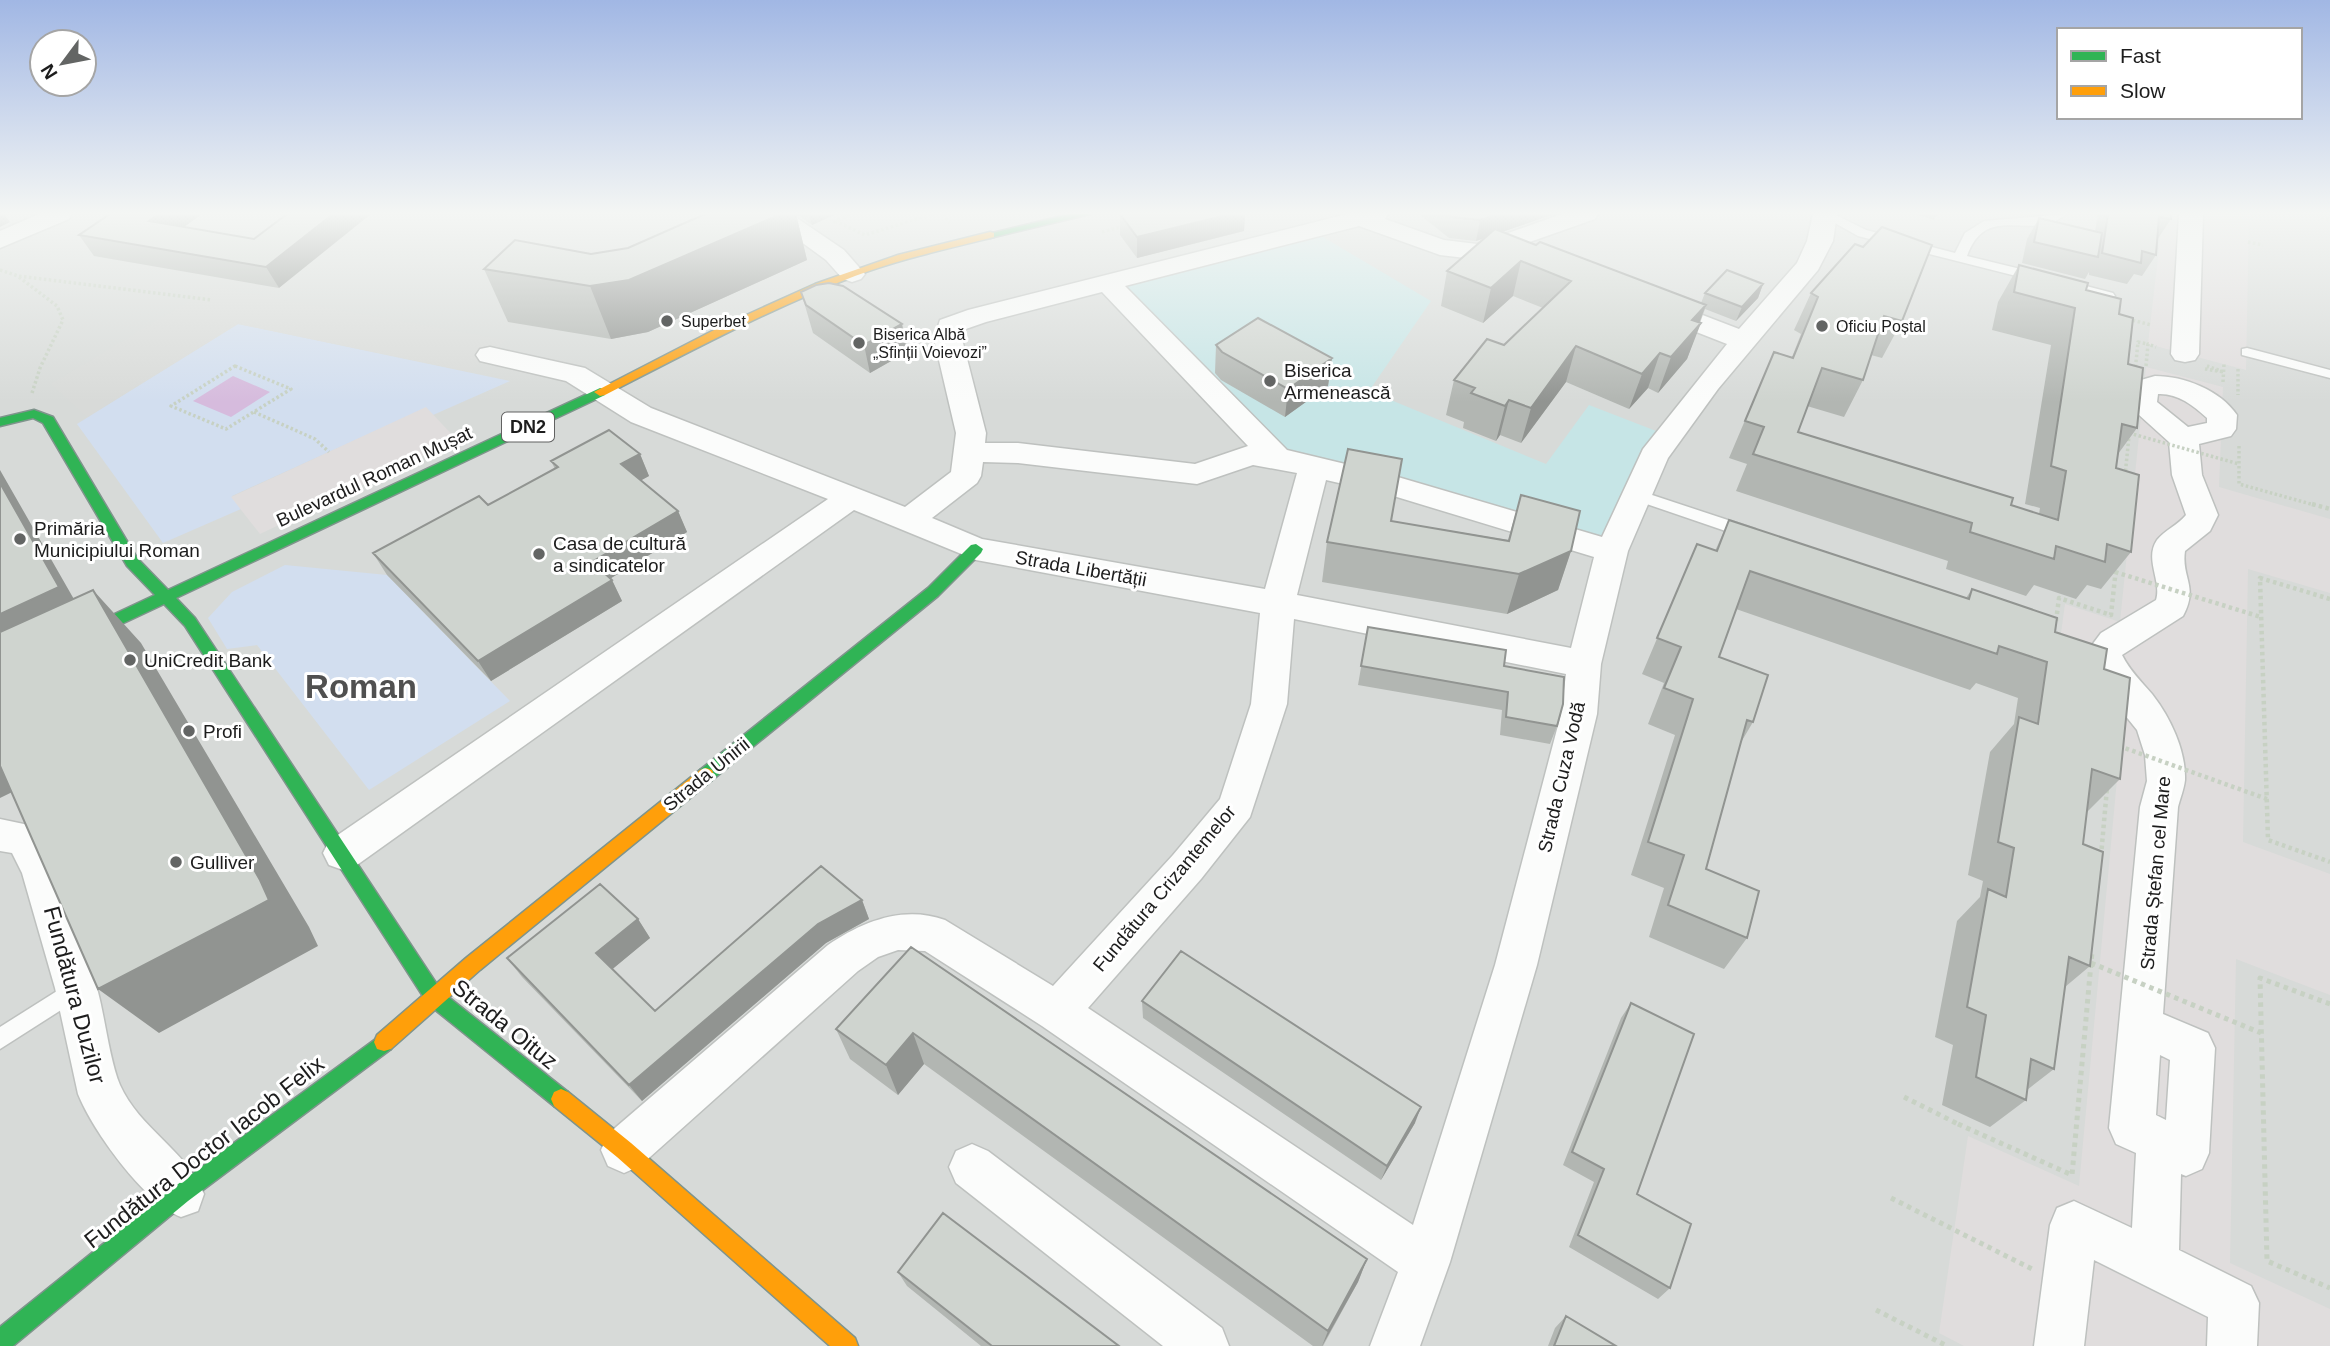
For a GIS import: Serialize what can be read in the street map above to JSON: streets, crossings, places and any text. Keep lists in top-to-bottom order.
{
  "streets": {
    "street": [
      "DN2",
      "Bulevardul Roman Mușat",
      "Strada Libertății",
      "Strada Unirii",
      "Strada Cuza Vodă",
      "Strada Ștefan cel Mare",
      "Fundătura Crizantemelor",
      "Fundătura Duzilor",
      "Strada Oituz",
      "Fundătura Doctor Iacob Felix"
    ]
  },
  "crossings": [
    ["Bulevardul Roman Mușat", "Strada Libertății"],
    ["Bulevardul Roman Mușat", "Strada Oituz"],
    ["Strada Libertății", "Strada Unirii"],
    ["Strada Libertății", "Strada Cuza Vodă"],
    ["Strada Libertății", "Fundătura Crizantemelor"],
    ["Strada Unirii", "Strada Oituz"],
    ["Strada Unirii", "Fundătura Doctor Iacob Felix"],
    ["Fundătura Duzilor", "Fundătura Doctor Iacob Felix"],
    ["Strada Oituz", "Fundătura Doctor Iacob Felix"]
  ],
  "districts": ["Roman"],
  "places": [
    "Superbet",
    "Oficiu Poștal",
    "Biserica Albă „Sfinții Voievozi”",
    "Biserica Armenească",
    "Primăria Municipiului Roman",
    "Casa de cultură a sindicatelor",
    "UniCredit Bank",
    "Profi",
    "Gulliver"
  ],
  "legend": ["Fast", "Slow"],
  "north": "bottom left"
}
